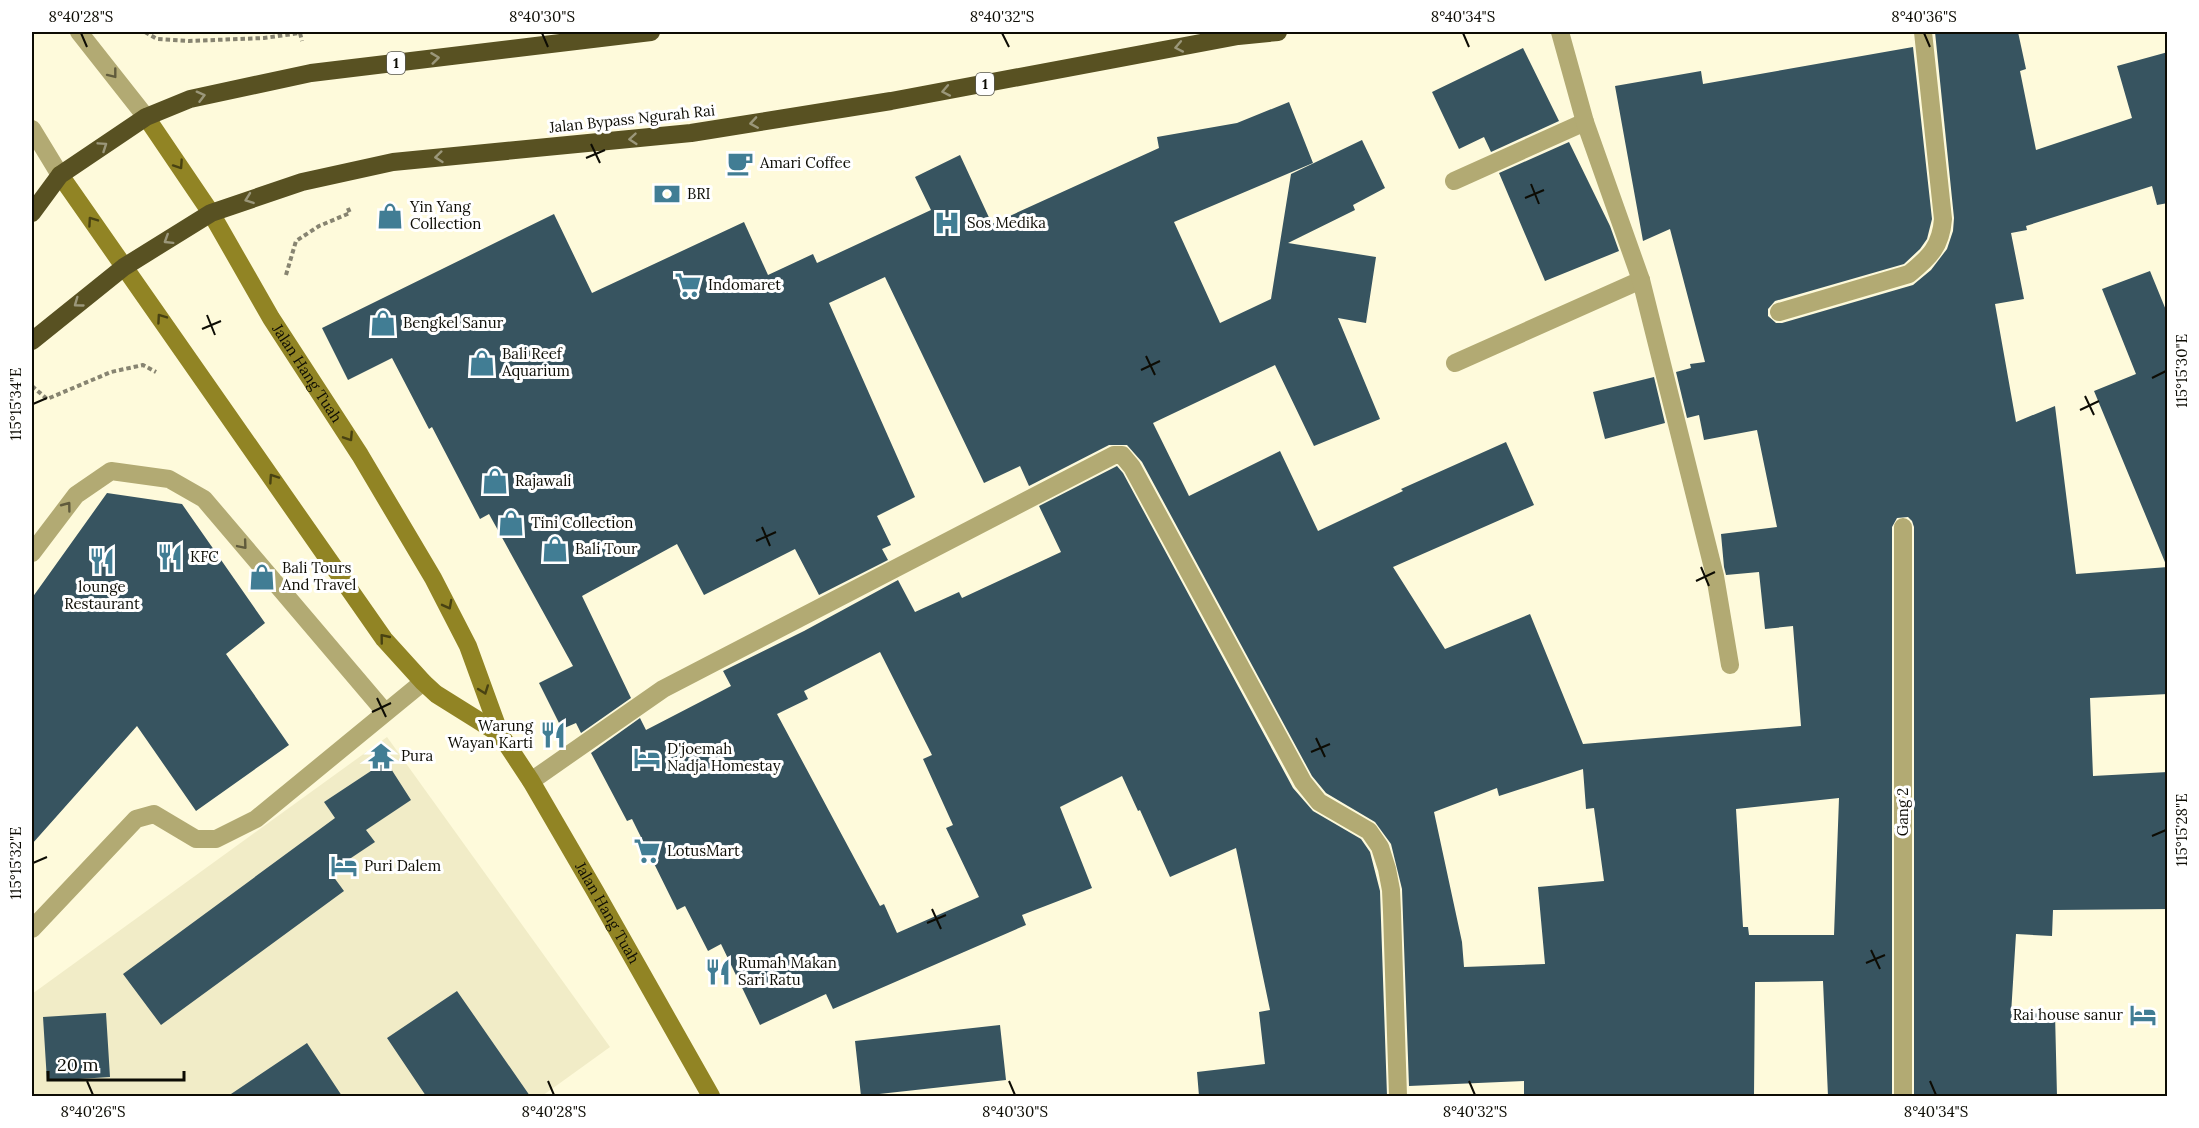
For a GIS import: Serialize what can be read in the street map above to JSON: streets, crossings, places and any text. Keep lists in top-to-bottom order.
{
  "streets": {
    "highway": ["1", "Jalan Bypass Ngurah Rai"],
    "main road": ["Jalan Hang Tuah"],
    "street": ["Gang 2"]
  },
  "crossings": [
    ["1", "Jalan Hang Tuah"],
    ["Jalan Bypass Ngurah Rai", "Jalan Hang Tuah"]
  ],
  "places": {
    "cafe": ["Amari Coffee"],
    "bank": ["BRI"],
    "shop": [
      "Yin Yang Collection",
      "Bengkel Sanur",
      "Bali Reef Aquarium",
      "Rajawali",
      "Tini Collection",
      "Bali Tour",
      "Bali Tours And Travel"
    ],
    "hospital": ["Sos Medika"],
    "supermarket": ["Indomaret", "LotusMart"],
    "restaurant": [
      "KFC",
      "lounge Restaurant",
      "Warung Wayan Karti",
      "Rumah Makan Sari Ratu"
    ],
    "temple": ["Pura"],
    "hotel": ["D'joemah Nadja Homestay", "Puri Dalem", "Rai house sanur"]
  },
  "scale_bar": "20 m",
  "coordinates": [
    "8°40'28\"S",
    "8°40'30\"S",
    "8°40'32\"S",
    "8°40'34\"S",
    "8°40'36\"S",
    "115°15'30\"E",
    "115°15'34\"E",
    "115°15'28\"E",
    "115°15'32\"E",
    "8°40'26\"S"
  ]
}
